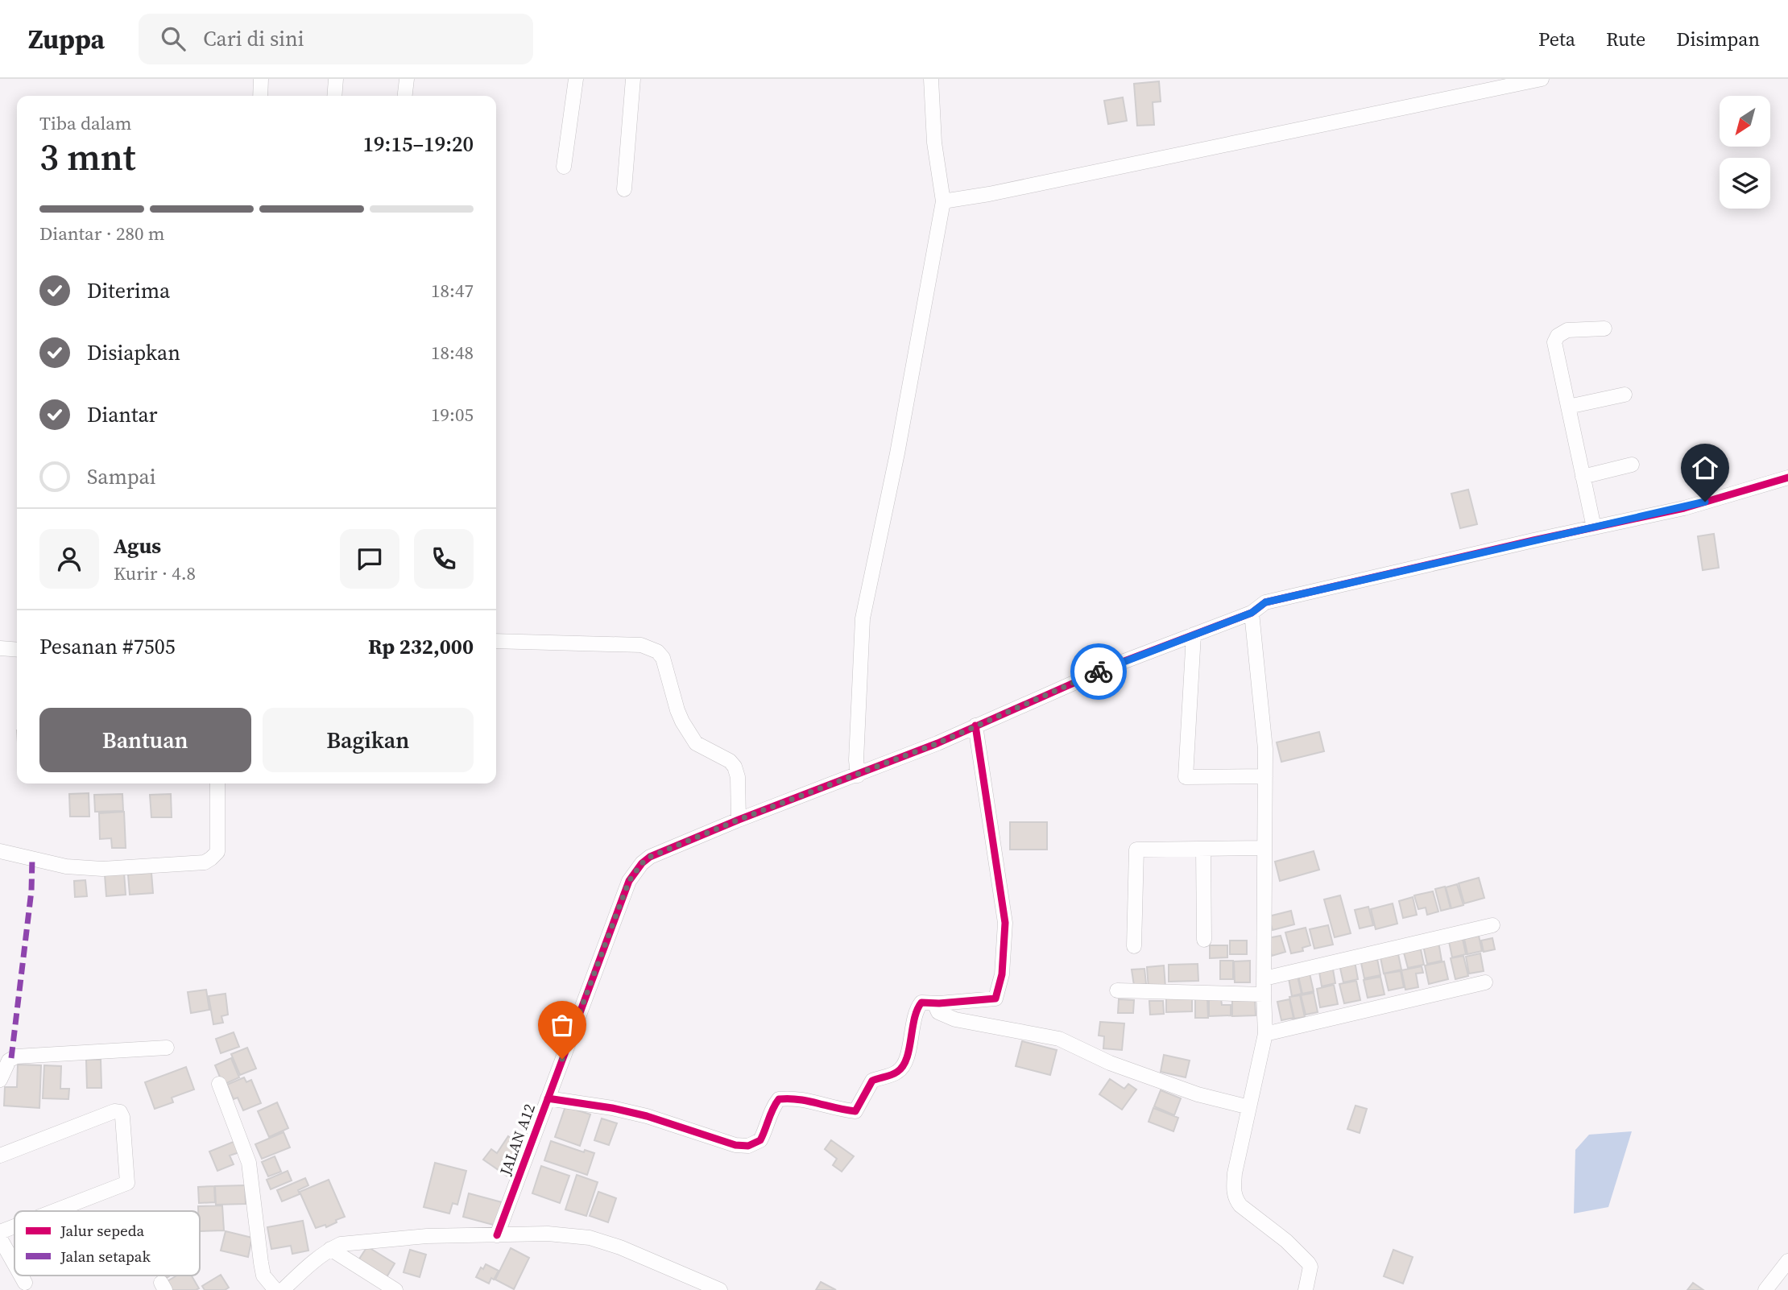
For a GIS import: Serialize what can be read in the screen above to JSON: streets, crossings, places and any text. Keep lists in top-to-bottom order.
{
  "streets": {
    "street": ["JALAN A12"]
  },
  "legend": ["Jalur sepeda", "Jalan setapak"],
  "north": "bottom left",
  "page": {
    "header": "Zuppa",
    "search": "Cari di sini",
    "nav": ["Peta", "Rute", "Disimpan"],
    "heading": ["3 mnt", "Tiba dalam", "19:15–19:20"],
    "panel": [
      "Agus",
      "Kurir · 4.8",
      "Pesanan #7505",
      "Rp 232,000"
    ],
    "bar": "Diantar · 280 m",
    "list": [
      ["Diterima", "18:47"],
      ["Disiapkan", "18:48"],
      ["Diantar", "19:05"],
      "Sampai"
    ],
    "buttons": ["Bantuan", "Bagikan"]
  }
}
